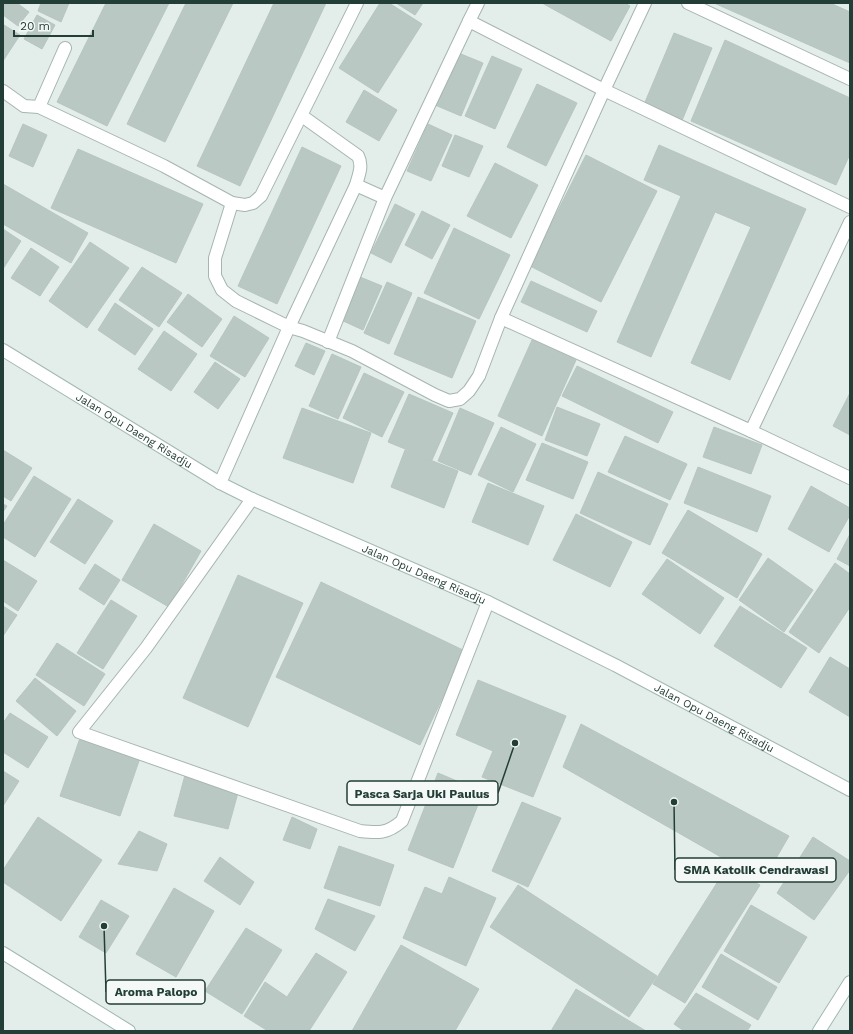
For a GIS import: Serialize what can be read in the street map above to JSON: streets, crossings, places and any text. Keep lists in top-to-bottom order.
{
  "streets": {
    "street": ["Jalan Opu Daeng Risadju"]
  },
  "places": ["Pasca Sarja Uki Paulus", "SMA Katolik Cendrawasi", "Aroma Palopo"],
  "scale_bar": "20 m"
}
